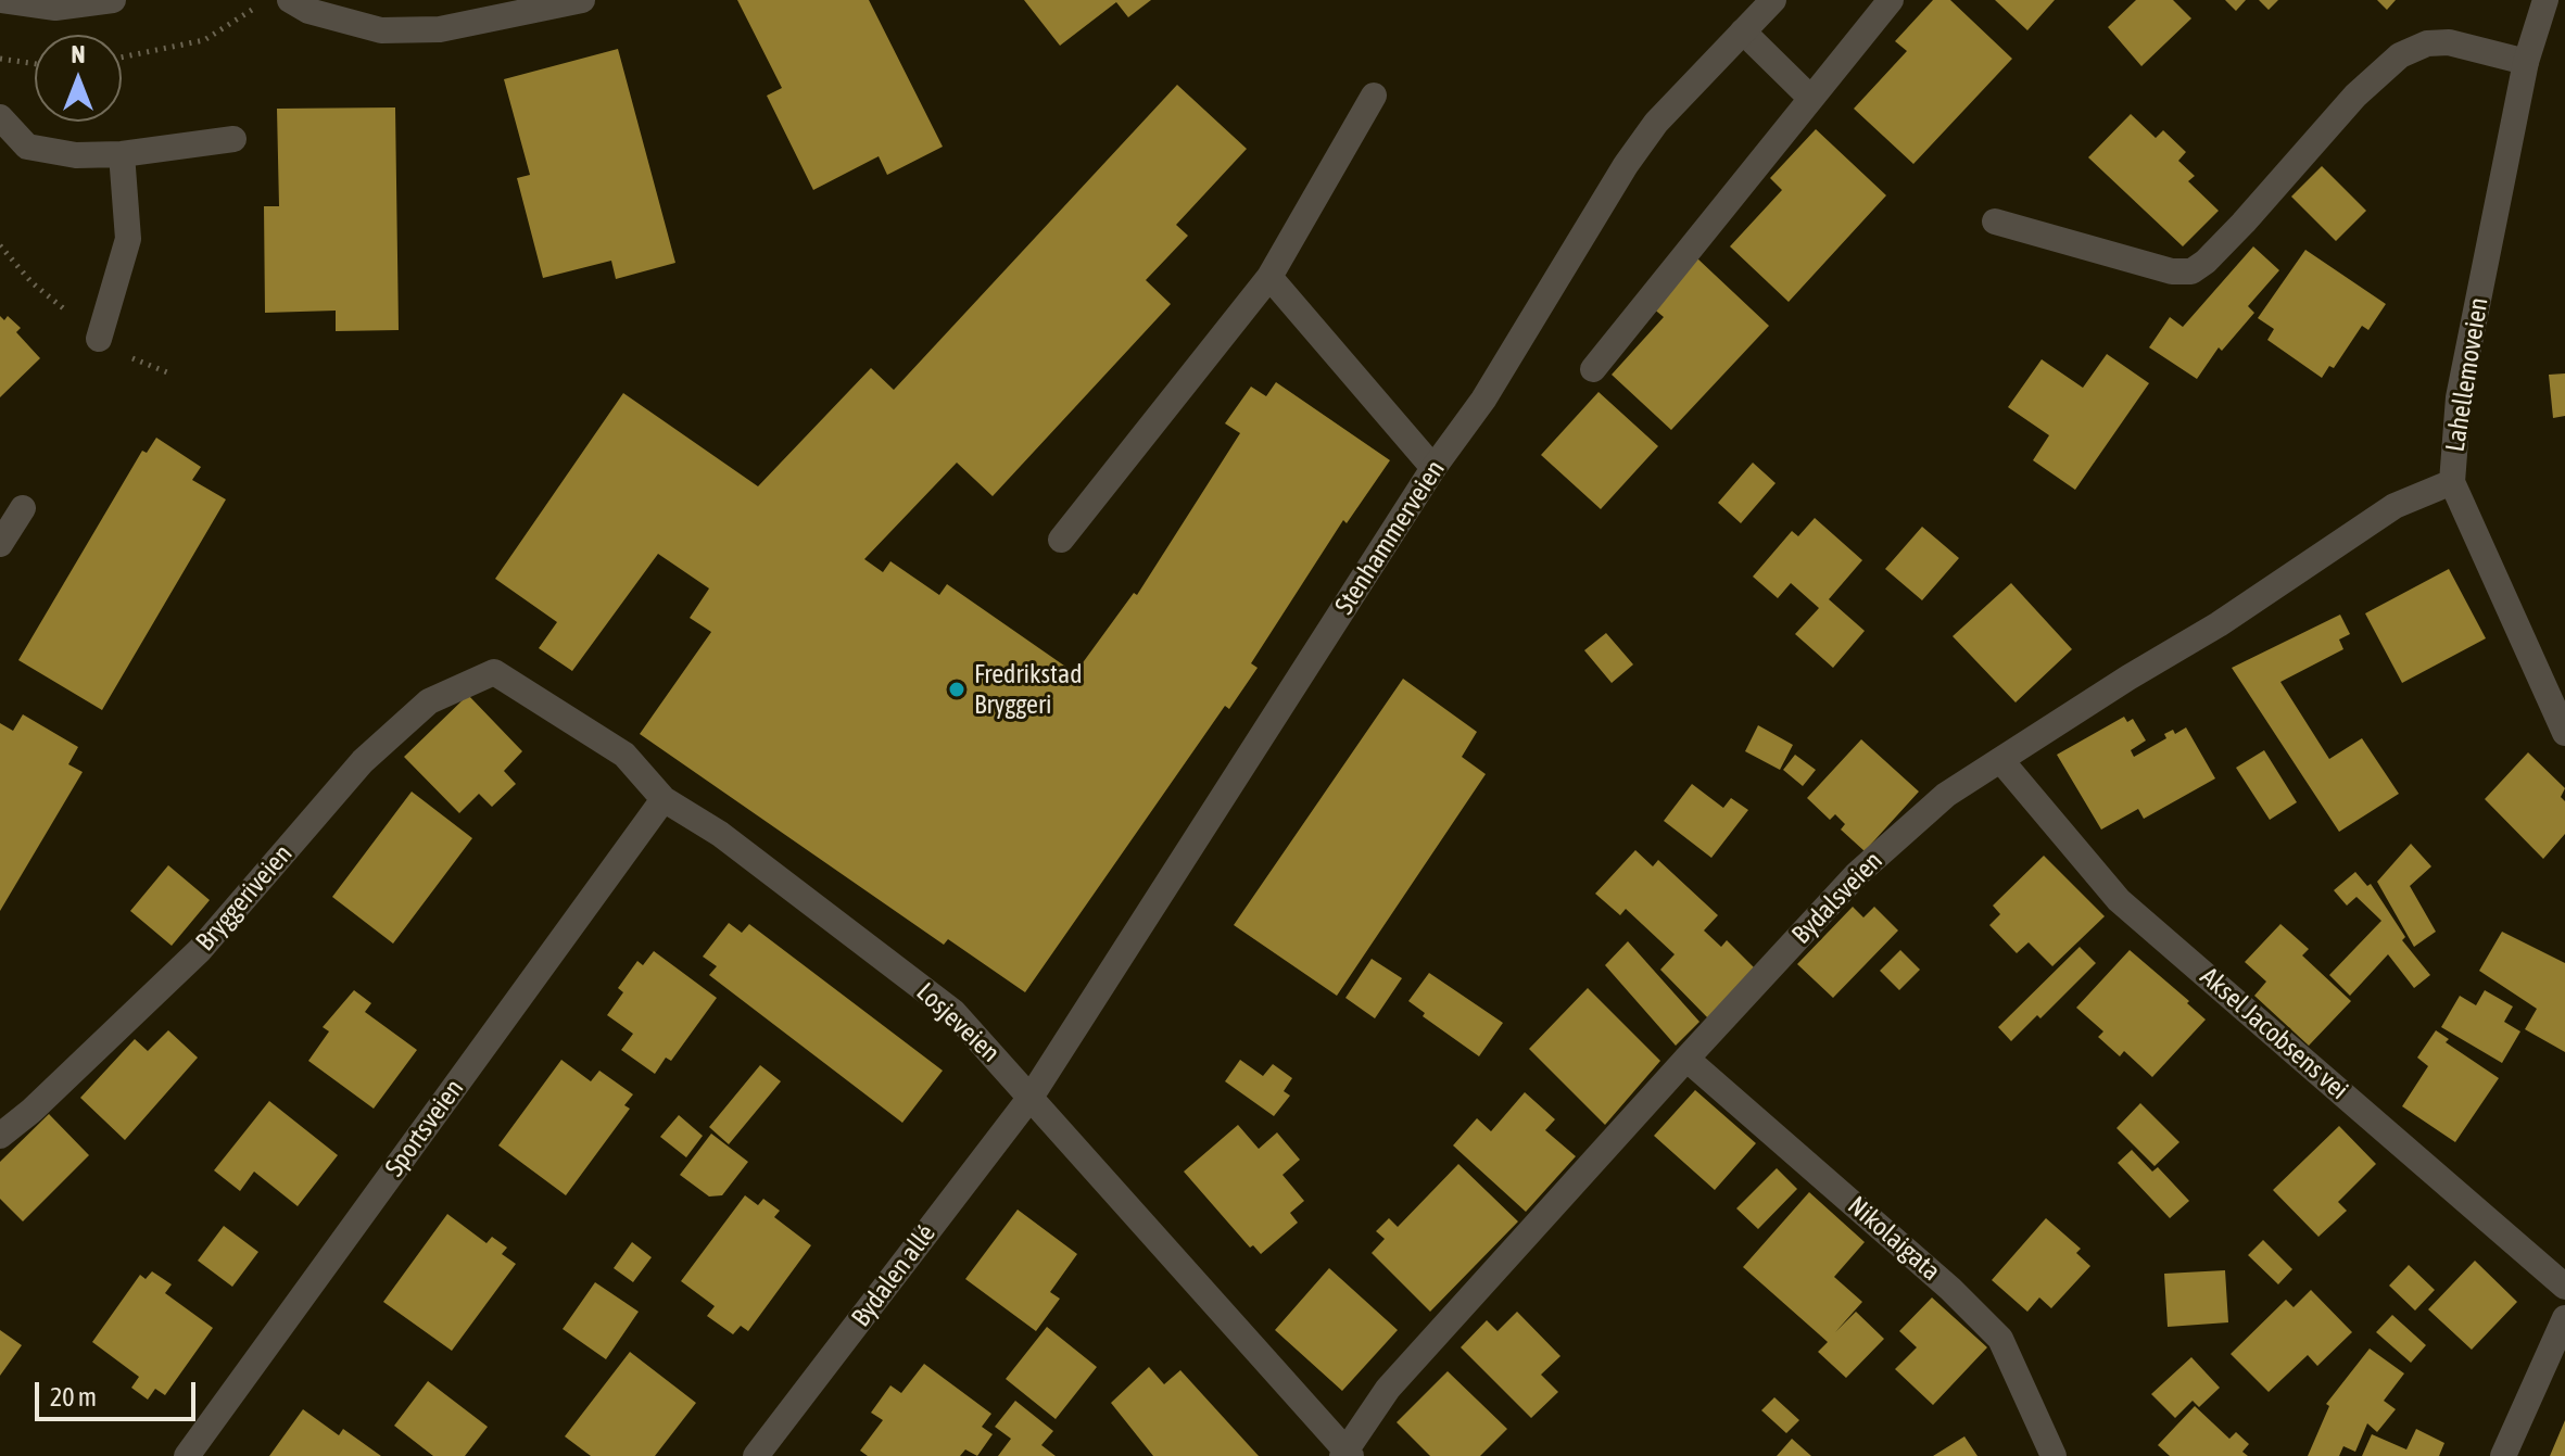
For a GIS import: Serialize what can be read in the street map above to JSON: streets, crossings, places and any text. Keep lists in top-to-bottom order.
{
  "streets": {
    "street": [
      "Lahellemoveien",
      "Stenhammerveien",
      "Bryggeriveien",
      "Bydalsveien",
      "Losjeveien",
      "Aksel Jacobsens vei",
      "Sportsveien",
      "Nikolaigata",
      "Bydalen allé"
    ]
  },
  "crossings": [
    ["Lahellemoveien", "Bydalsveien"],
    ["Stenhammerveien", "Losjeveien"],
    ["Stenhammerveien", "Bydalen allé"],
    ["Bryggeriveien", "Losjeveien"],
    ["Bydalsveien", "Losjeveien"],
    ["Bydalsveien", "Aksel Jacobsens vei"],
    ["Bydalsveien", "Nikolaigata"],
    ["Losjeveien", "Sportsveien"],
    ["Losjeveien", "Bydalen allé"]
  ],
  "places": ["Fredrikstad Bryggeri"],
  "scale_bar": "20 m",
  "north": "top"
}
